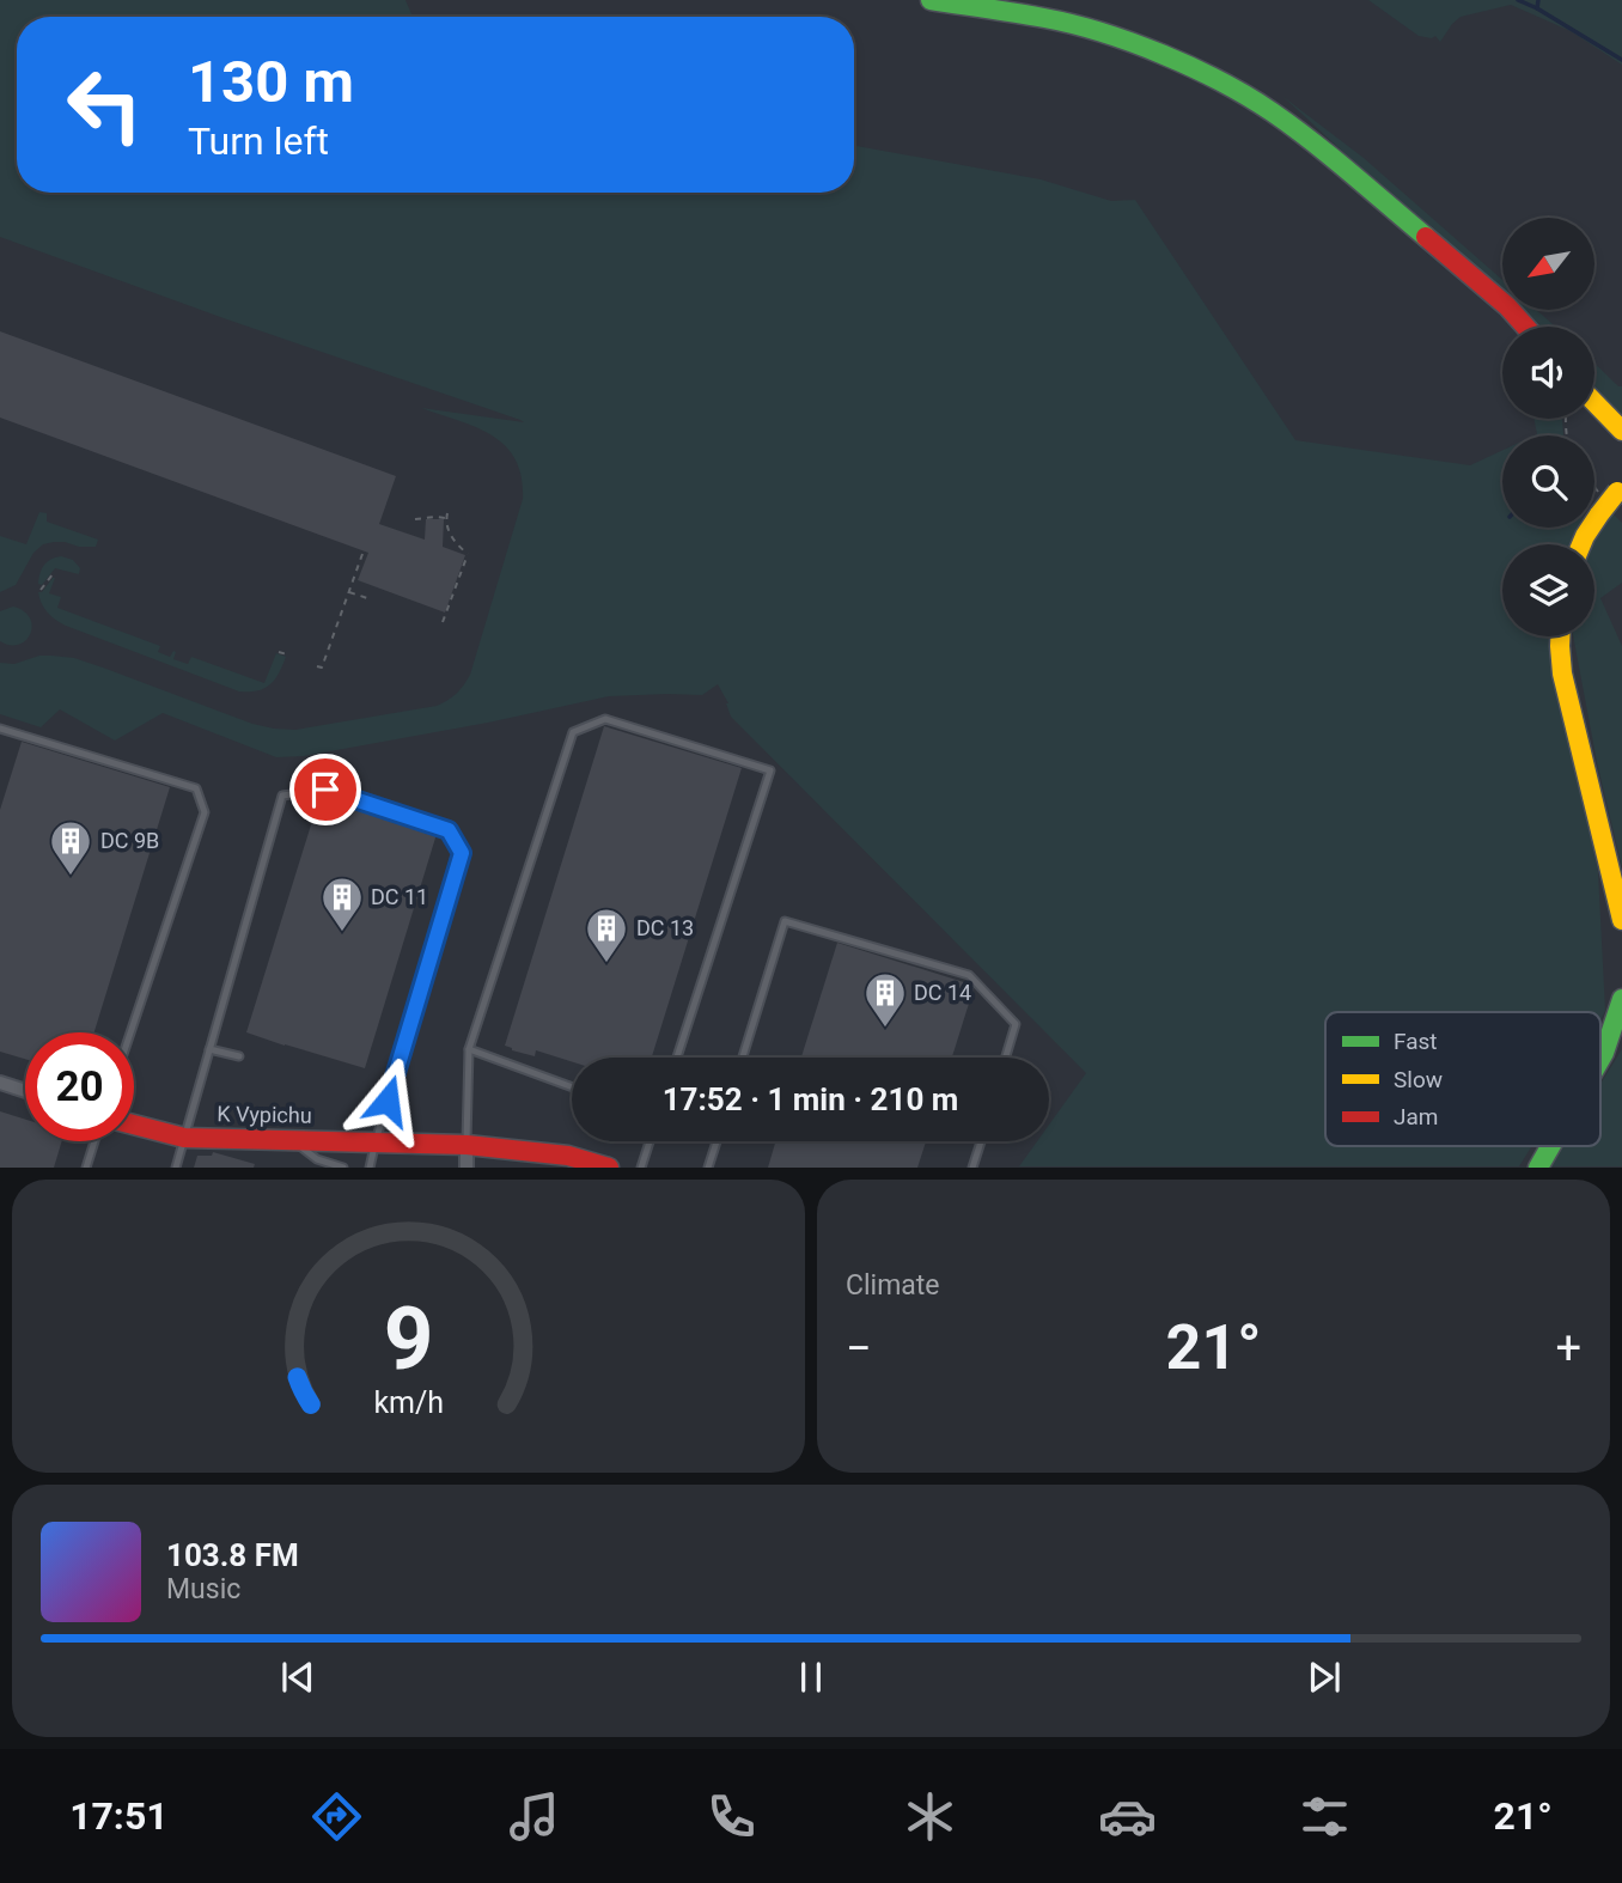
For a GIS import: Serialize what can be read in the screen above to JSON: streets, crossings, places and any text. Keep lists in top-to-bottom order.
{
  "streets": {
    "street": ["K Vypichu"]
  },
  "places": {
    "building": [
      "DC 9B",
      "DC 11",
      "DC 13",
      "DC 14"
    ]
  },
  "legend": ["Fast", "Slow", "Jam"],
  "north": "bottom left",
  "page": {
    "turn": ["130 m", "Turn left"],
    "limit": "20",
    "trip": "17:52 · 1 min · 210 m",
    "tile": "Climate",
    "heat": ["−", "21°", "+"],
    "song": ["103.8 FM", "Music"],
    "tabs": ["17:51", "21°"],
    "gauge": ["9", "km/h"]
  }
}
